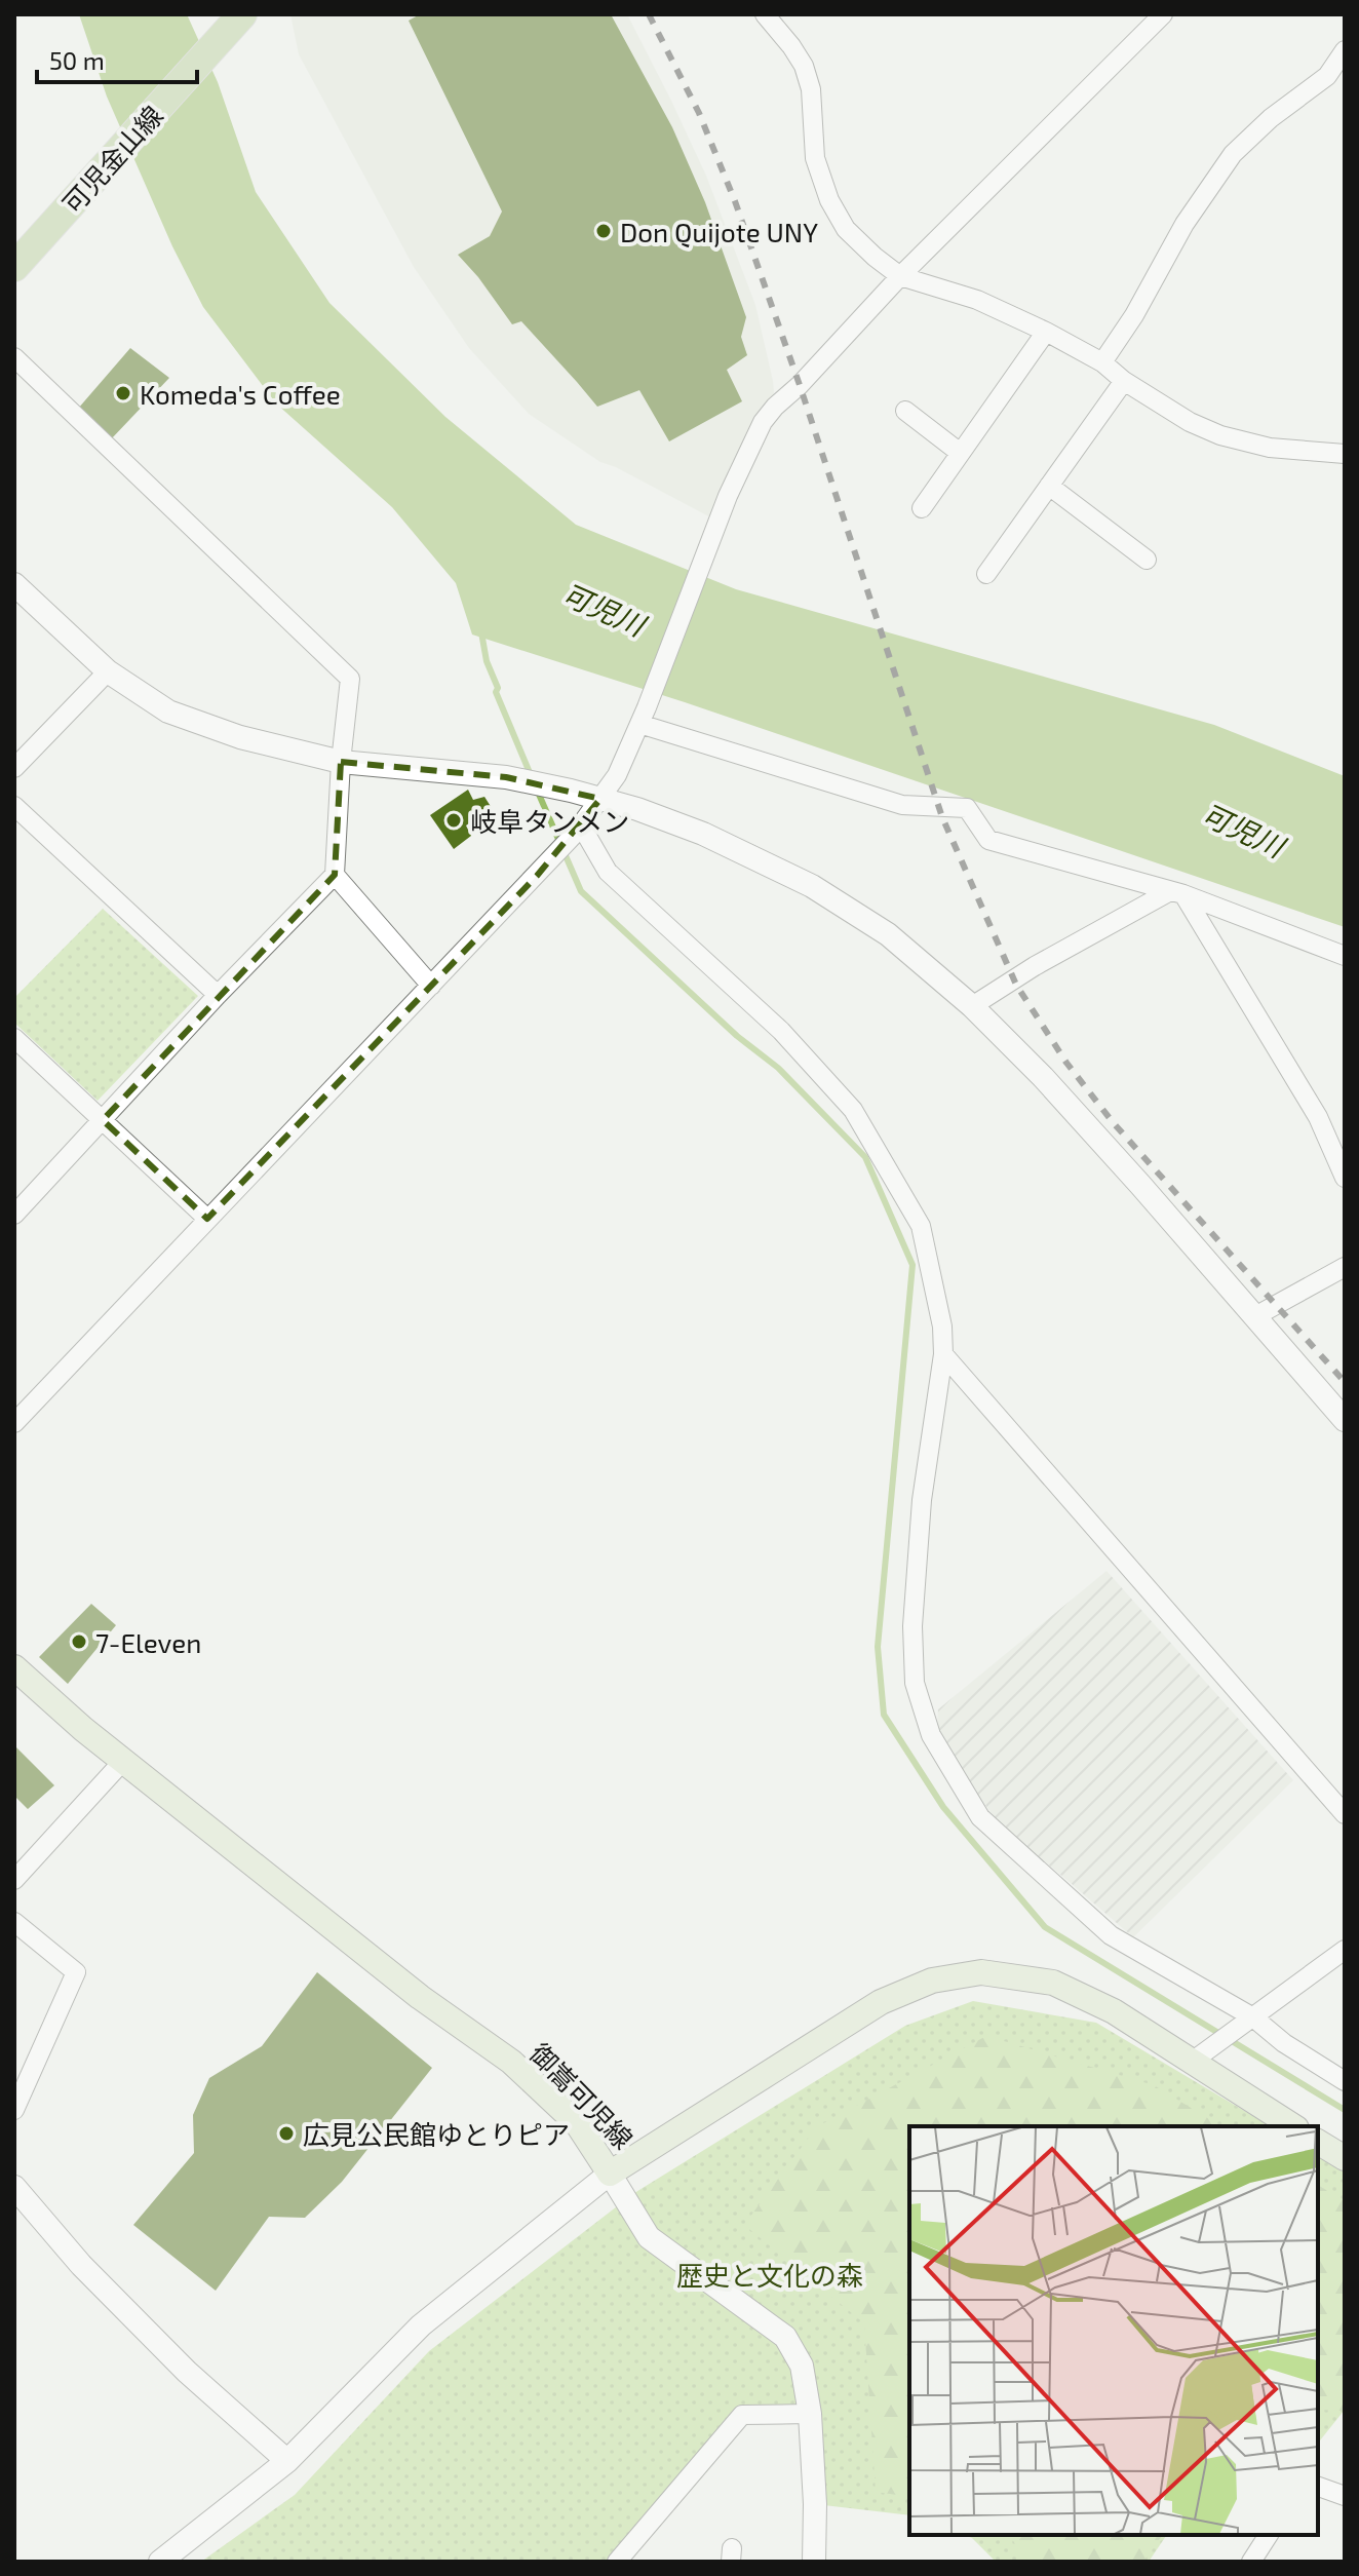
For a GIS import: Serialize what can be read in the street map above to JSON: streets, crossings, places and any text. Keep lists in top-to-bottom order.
{
  "streets": {
    "main road": ["可児金山線", "御嵩可児線"]
  },
  "water": ["可児川"],
  "parks": ["歴史と文化の森"],
  "places": [
    "Don Quijote UNY",
    "Komeda's Coffee",
    "岐阜タンメン",
    "7-Eleven",
    "広見公民館ゆとりピア"
  ],
  "scale_bar": "50 m"
}
